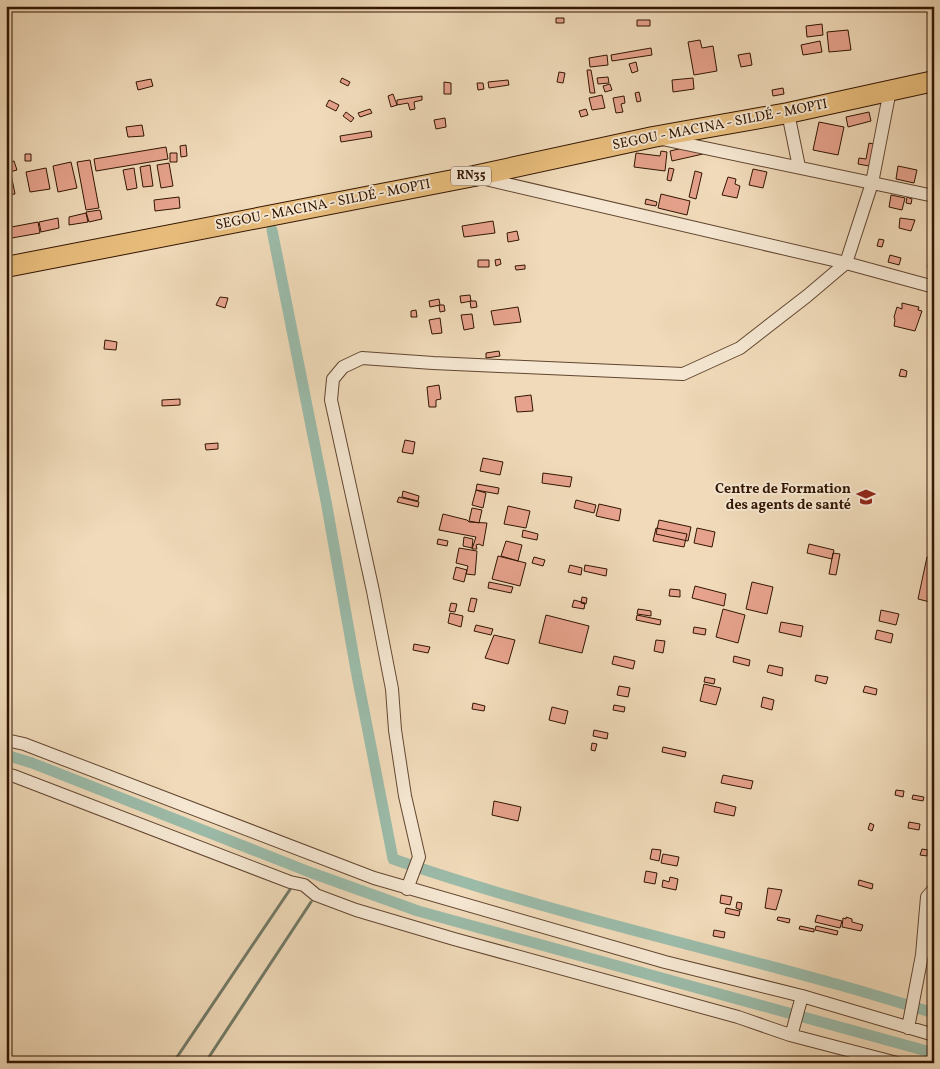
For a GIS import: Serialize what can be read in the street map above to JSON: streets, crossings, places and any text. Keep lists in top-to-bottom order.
{
  "streets": {
    "main road": ["SEGOU - MACINA - SILDÉ - MOPTI", "RN35"]
  },
  "places": {
    "school or university": ["Centre de Formation des agents de santé"]
  }
}
